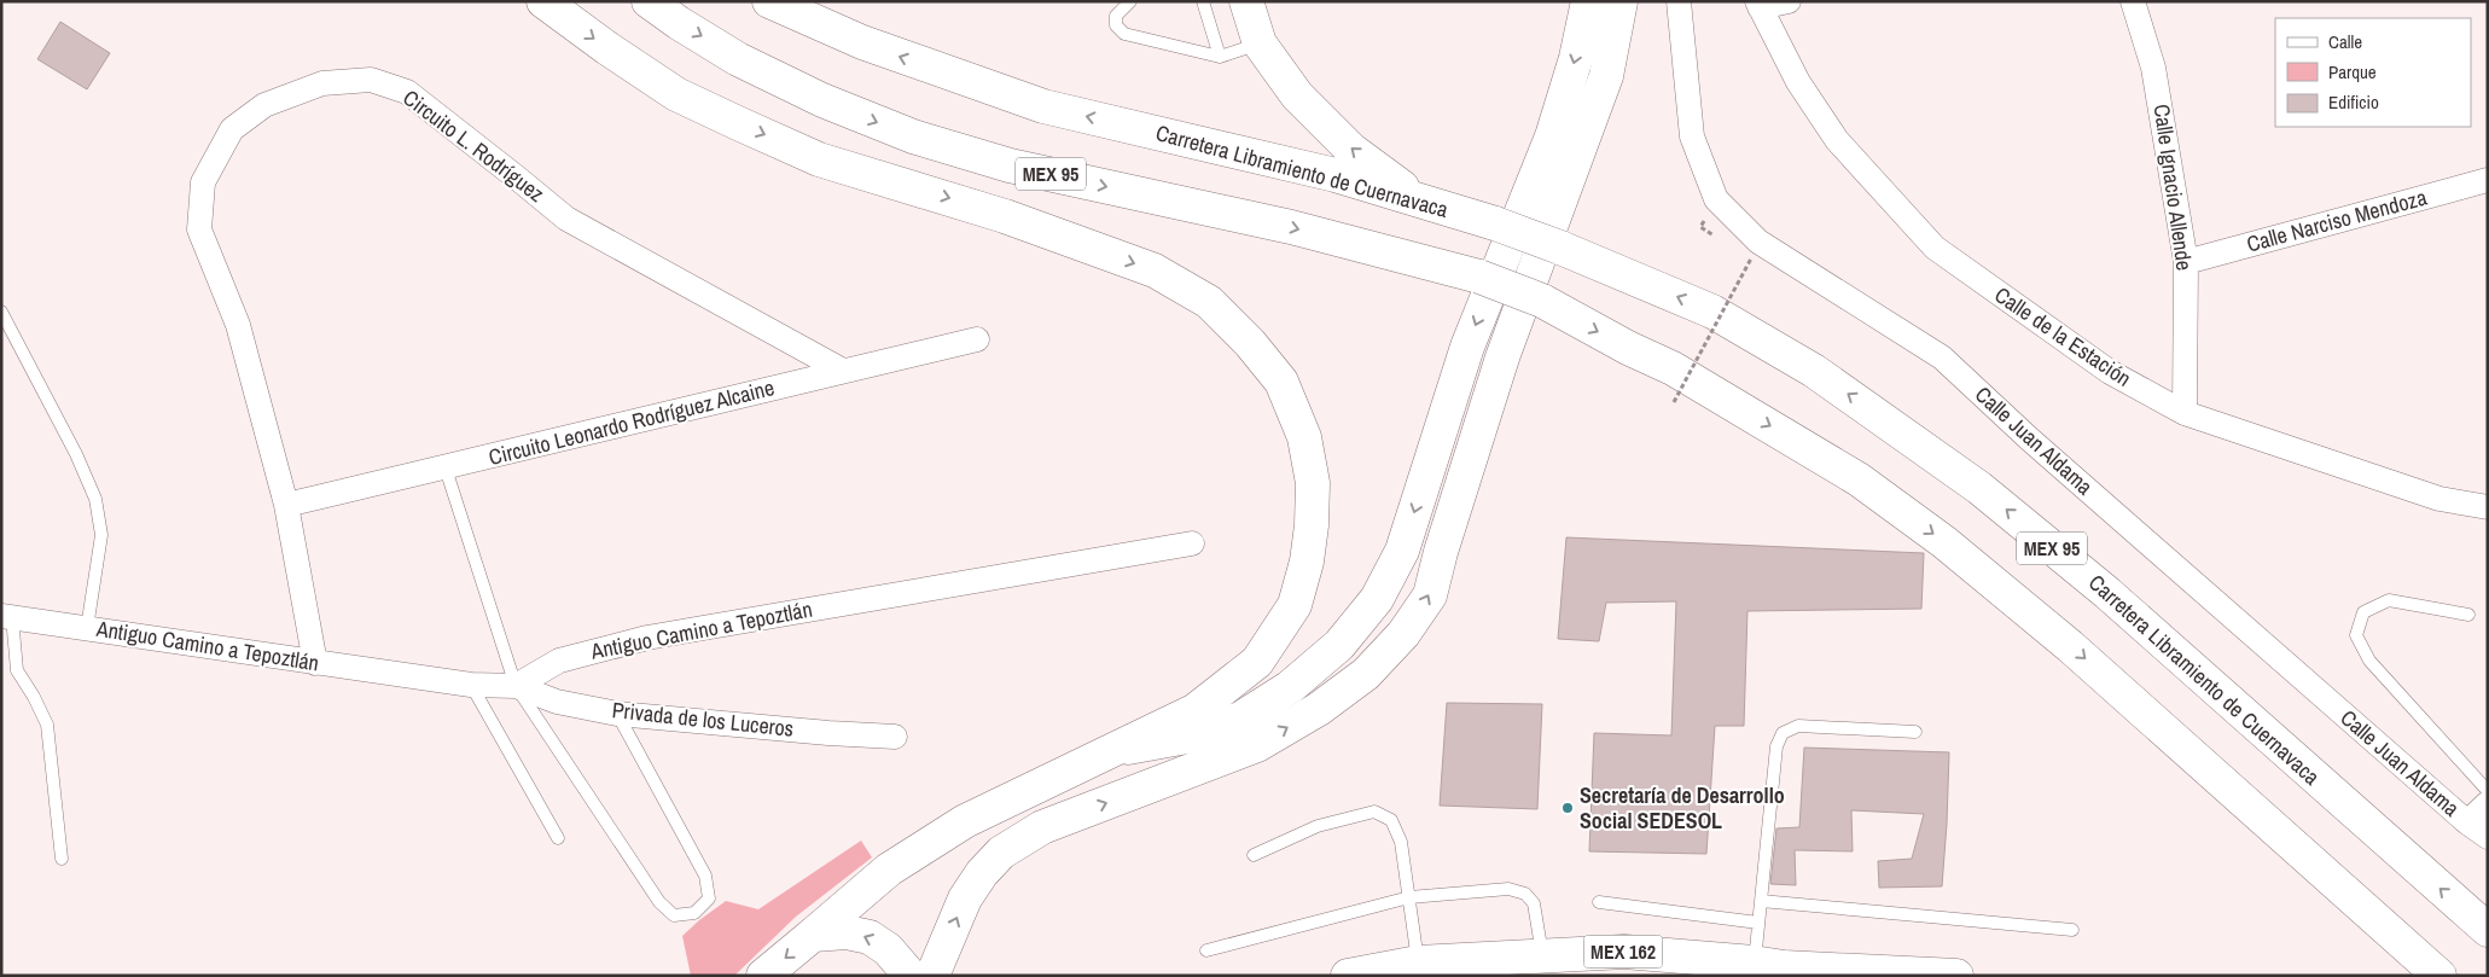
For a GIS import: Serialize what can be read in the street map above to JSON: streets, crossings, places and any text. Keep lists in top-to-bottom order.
{
  "streets": {
    "main road": ["Carretera Libramiento de Cuernavaca", "MEX 95", "MEX 162"],
    "street": [
      "Circuito L. Rodríguez",
      "Calle Ignacio Allende",
      "Calle Narciso Mendoza",
      "Calle de la Estación",
      "Circuito Leonardo Rodríguez Alcaine",
      "Calle Juan Aldama",
      "Antiguo Camino a Tepoztlán",
      "Privada de los Luceros"
    ]
  },
  "crossings": [
    ["Circuito L. Rodríguez", "Circuito Leonardo Rodríguez Alcaine"],
    ["Circuito L. Rodríguez", "Antiguo Camino a Tepoztlán"],
    ["Calle Ignacio Allende", "Calle Narciso Mendoza"],
    ["Calle Ignacio Allende", "Calle de la Estación"],
    ["Antiguo Camino a Tepoztlán", "Privada de los Luceros"]
  ],
  "places": ["Secretaría de Desarrollo Social SEDESOL"],
  "legend": ["Calle", "Parque", "Edificio"]
}
